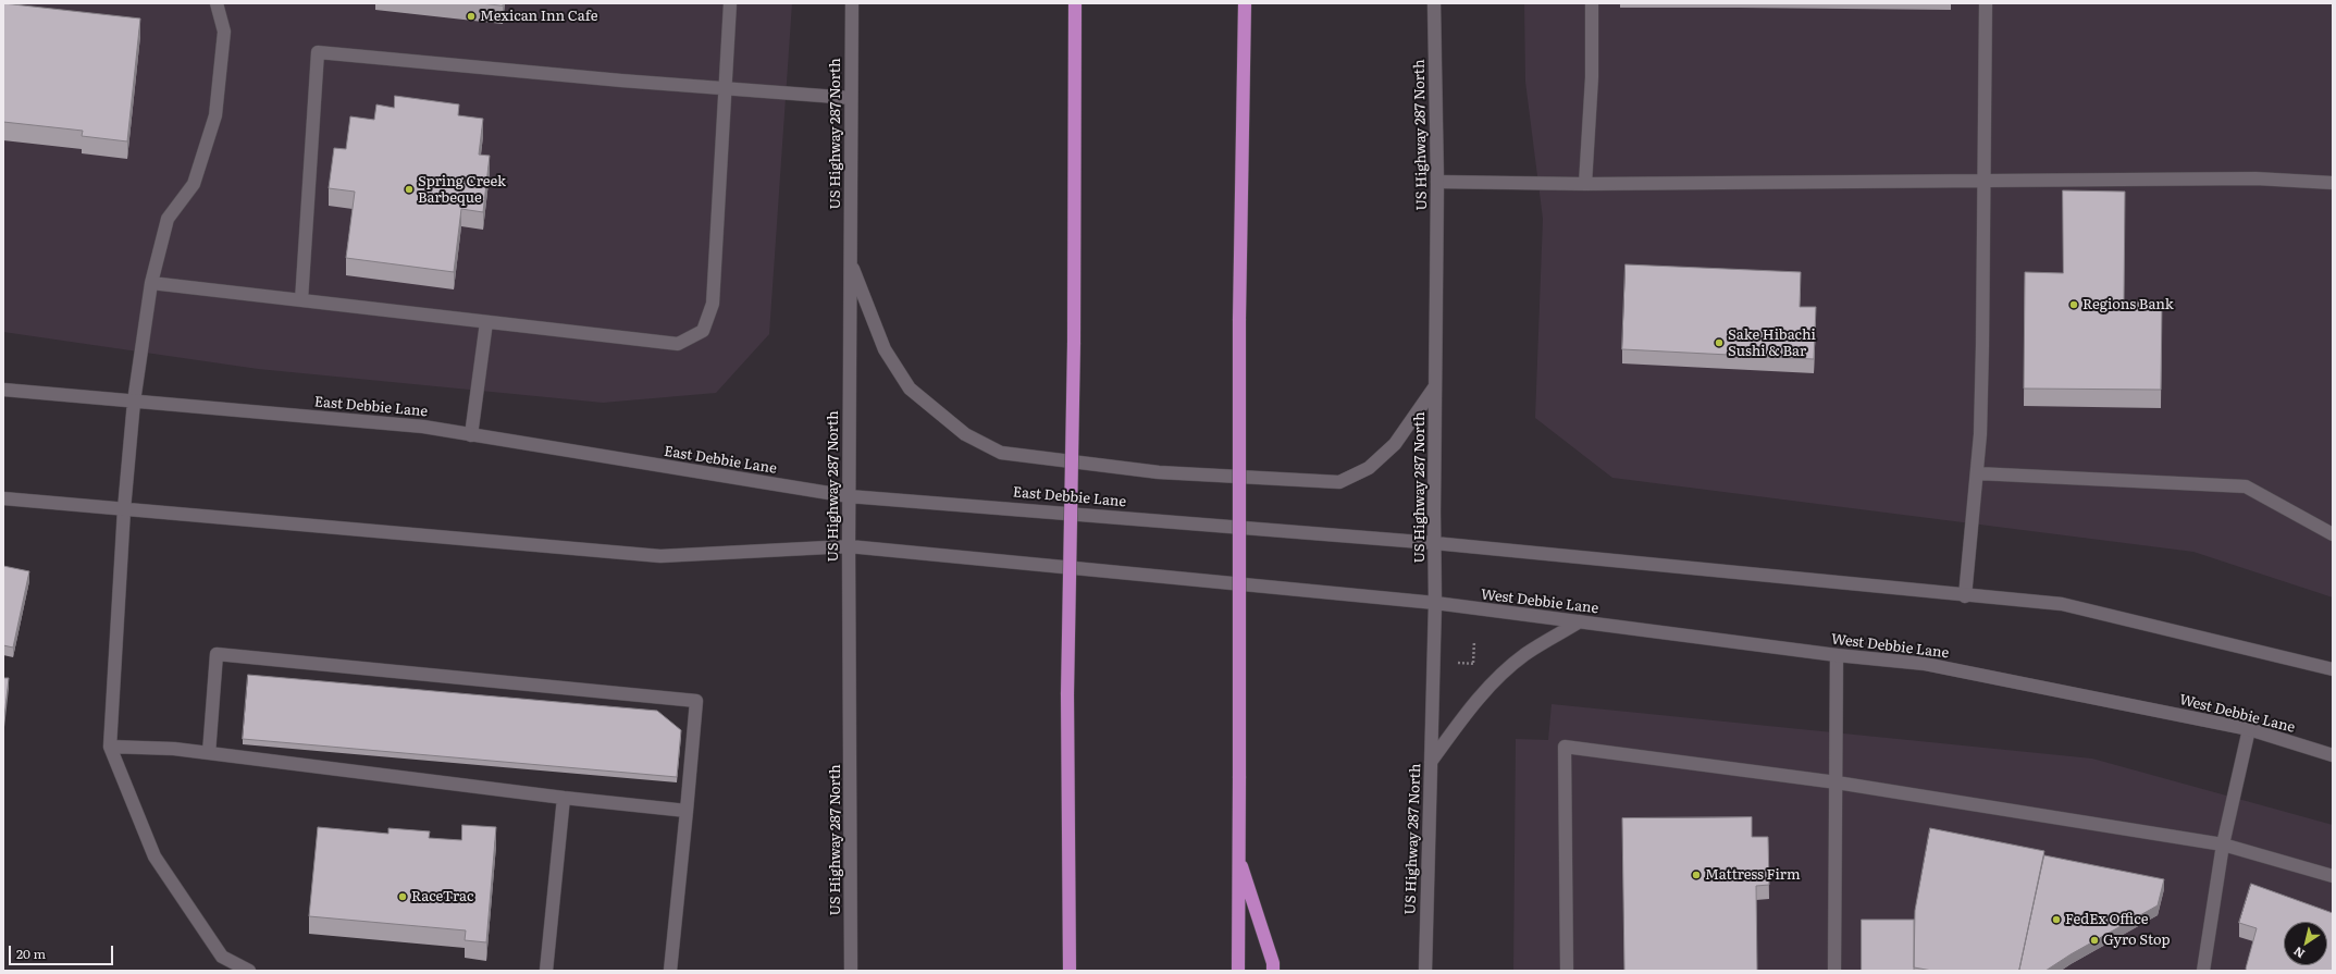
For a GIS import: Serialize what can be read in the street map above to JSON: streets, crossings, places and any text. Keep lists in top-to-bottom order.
{
  "streets": {
    "main road": ["US Highway 287 North", "East Debbie Lane", "West Debbie Lane"]
  },
  "crossings": [
    ["US Highway 287 North", "East Debbie Lane"],
    ["US Highway 287 North", "West Debbie Lane"]
  ],
  "places": [
    "Mexican Inn Cafe",
    "Spring Creek Barbeque",
    "Regions Bank",
    "Sake Hibachi Sushi & Bar",
    "Mattress Firm",
    "RaceTrac",
    "FedEx Office",
    "Gyro Stop"
  ],
  "scale_bar": "20 m",
  "north": "bottom left"
}
